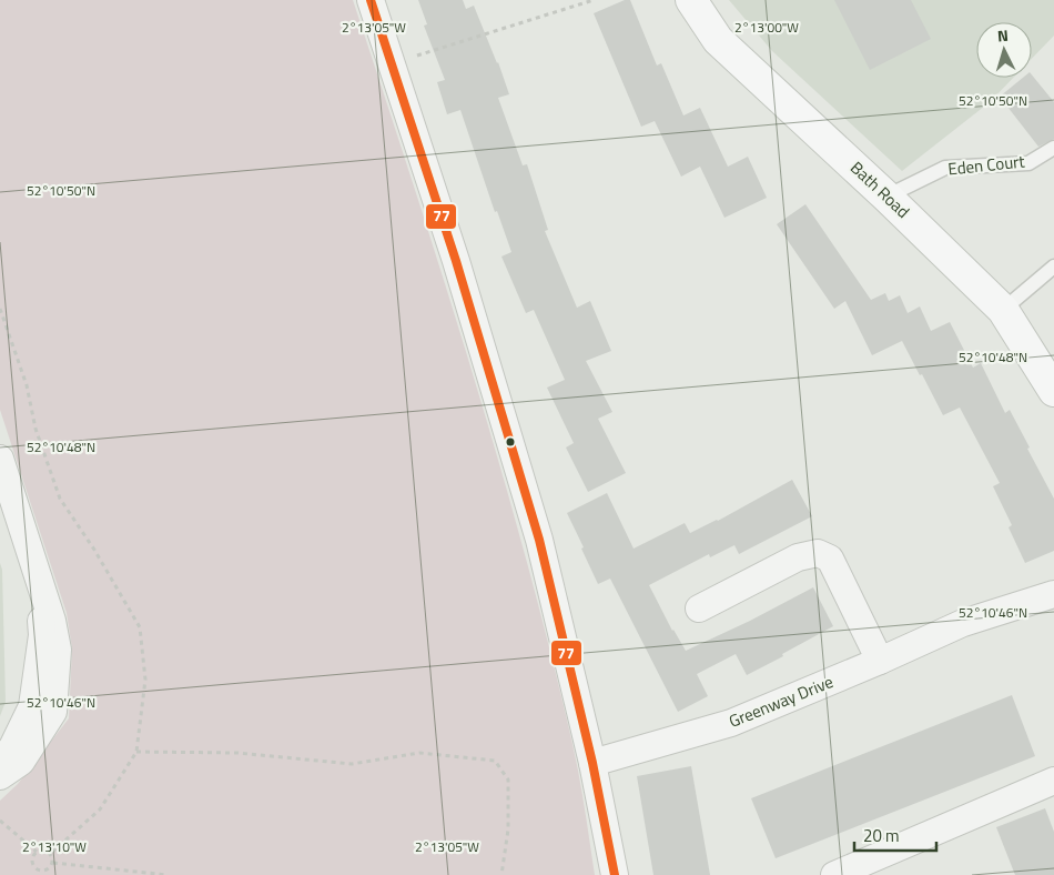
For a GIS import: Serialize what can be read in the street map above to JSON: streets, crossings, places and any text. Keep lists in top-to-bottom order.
{
  "streets": {
    "main road": ["Bath Road"],
    "street": ["Greenway Drive"],
    "lane": ["Eden Court"]
  },
  "crossings": [
    ["Eden Court", "Bath Road"]
  ],
  "lines": ["transit line 77"],
  "scale_bar": "20 m",
  "north": "top",
  "coordinates": [
    "2°13'05\"W",
    "2°13'00\"W",
    "52°10'50\"N",
    "52°10'48\"N",
    "52°10'46\"N",
    "2°13'10\"W"
  ]
}
